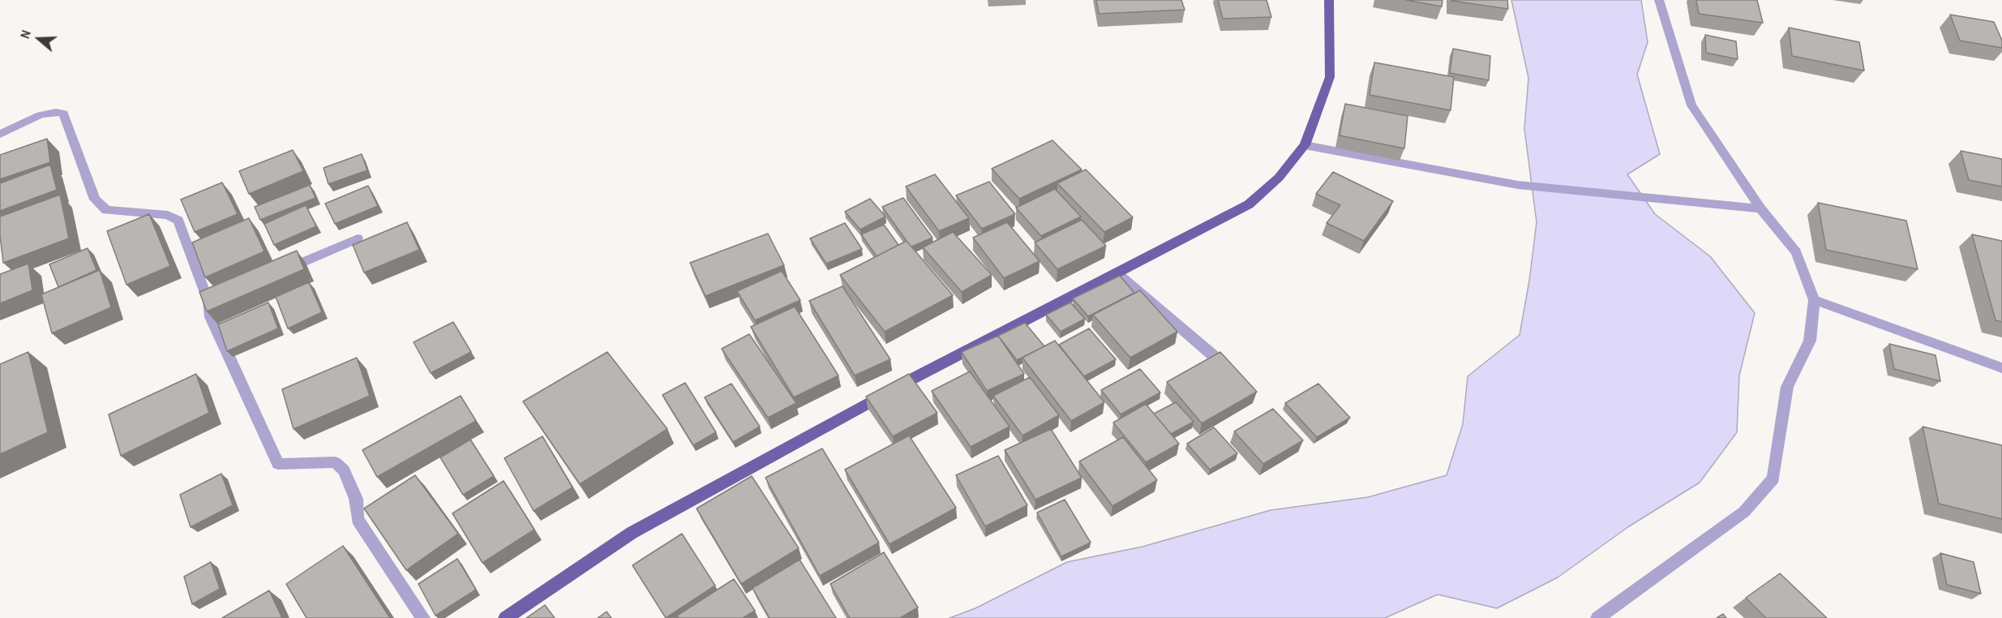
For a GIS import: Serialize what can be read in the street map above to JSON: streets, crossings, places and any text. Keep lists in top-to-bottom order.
{
  "north": "left"
}
